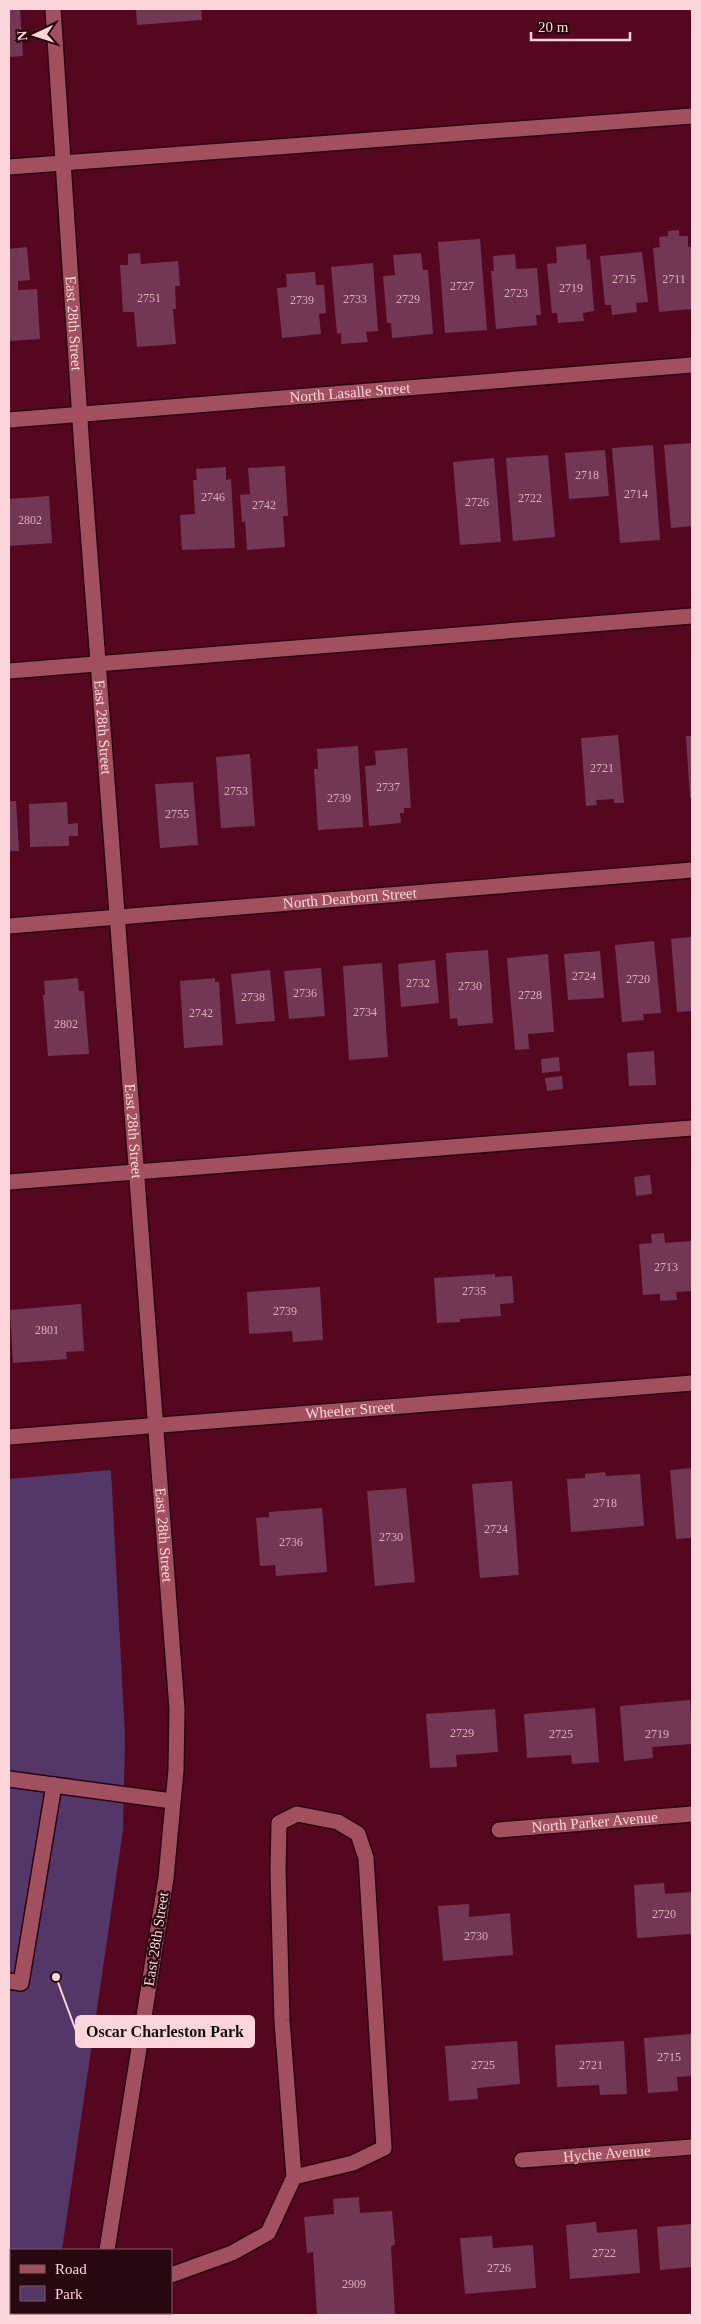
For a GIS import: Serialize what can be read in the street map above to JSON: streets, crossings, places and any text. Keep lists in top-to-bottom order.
{
  "streets": {
    "street": [
      "East 28th Street",
      "North Lasalle Street",
      "North Dearborn Street",
      "Wheeler Street",
      "North Parker Avenue",
      "Hyche Avenue"
    ]
  },
  "crossings": [
    ["East 28th Street", "North Lasalle Street"],
    ["East 28th Street", "North Dearborn Street"],
    ["East 28th Street", "Wheeler Street"]
  ],
  "places": ["Oscar Charleston Park"],
  "house_numbers": [
    "2715",
    "2711",
    "2727",
    "2719",
    "2723",
    "2751",
    "2733",
    "2729",
    "2739",
    "2718",
    "2714",
    "2746",
    "2722",
    "2726",
    "2742",
    "2802",
    "2721",
    "2737",
    "2753",
    "2739",
    "2755",
    "2724",
    "2720",
    "2732",
    "2730",
    "2736",
    "2728",
    "2738",
    "2734",
    "2742",
    "2802",
    "2713",
    "2735",
    "2739",
    "2801",
    "2718",
    "2724",
    "2730",
    "2736",
    "2729",
    "2725",
    "2719",
    "2720",
    "2730",
    "2715",
    "2725",
    "2721",
    "2722",
    "2726",
    "2909"
  ],
  "legend": ["Road", "Park"],
  "scale_bar": "20 m",
  "north": "left"
}
